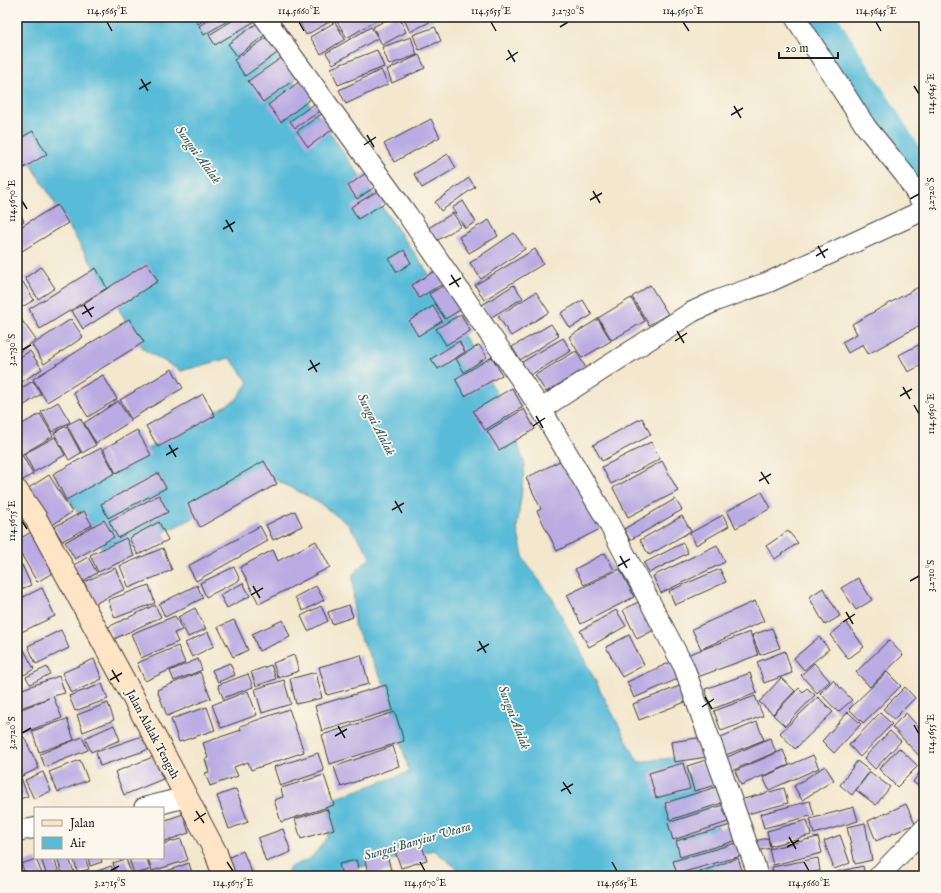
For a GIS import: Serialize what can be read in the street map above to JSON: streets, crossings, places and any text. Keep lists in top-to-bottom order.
{
  "streets": {
    "street": ["Jalan Alalak Tengah"]
  },
  "water": ["Sungai Alalak", "Sungai Banyiur Utara"],
  "legend": ["Jalan", "Air"],
  "scale_bar": "20 m",
  "coordinates": [
    "114.5665°E",
    "114.5660°E",
    "114.5655°E",
    "3.2730°S",
    "114.5650°E",
    "114.5645°E",
    "3.2720°S",
    "114.5670°E",
    "114.5675°E",
    "3.2710°S",
    "3.2715°S"
  ]
}
